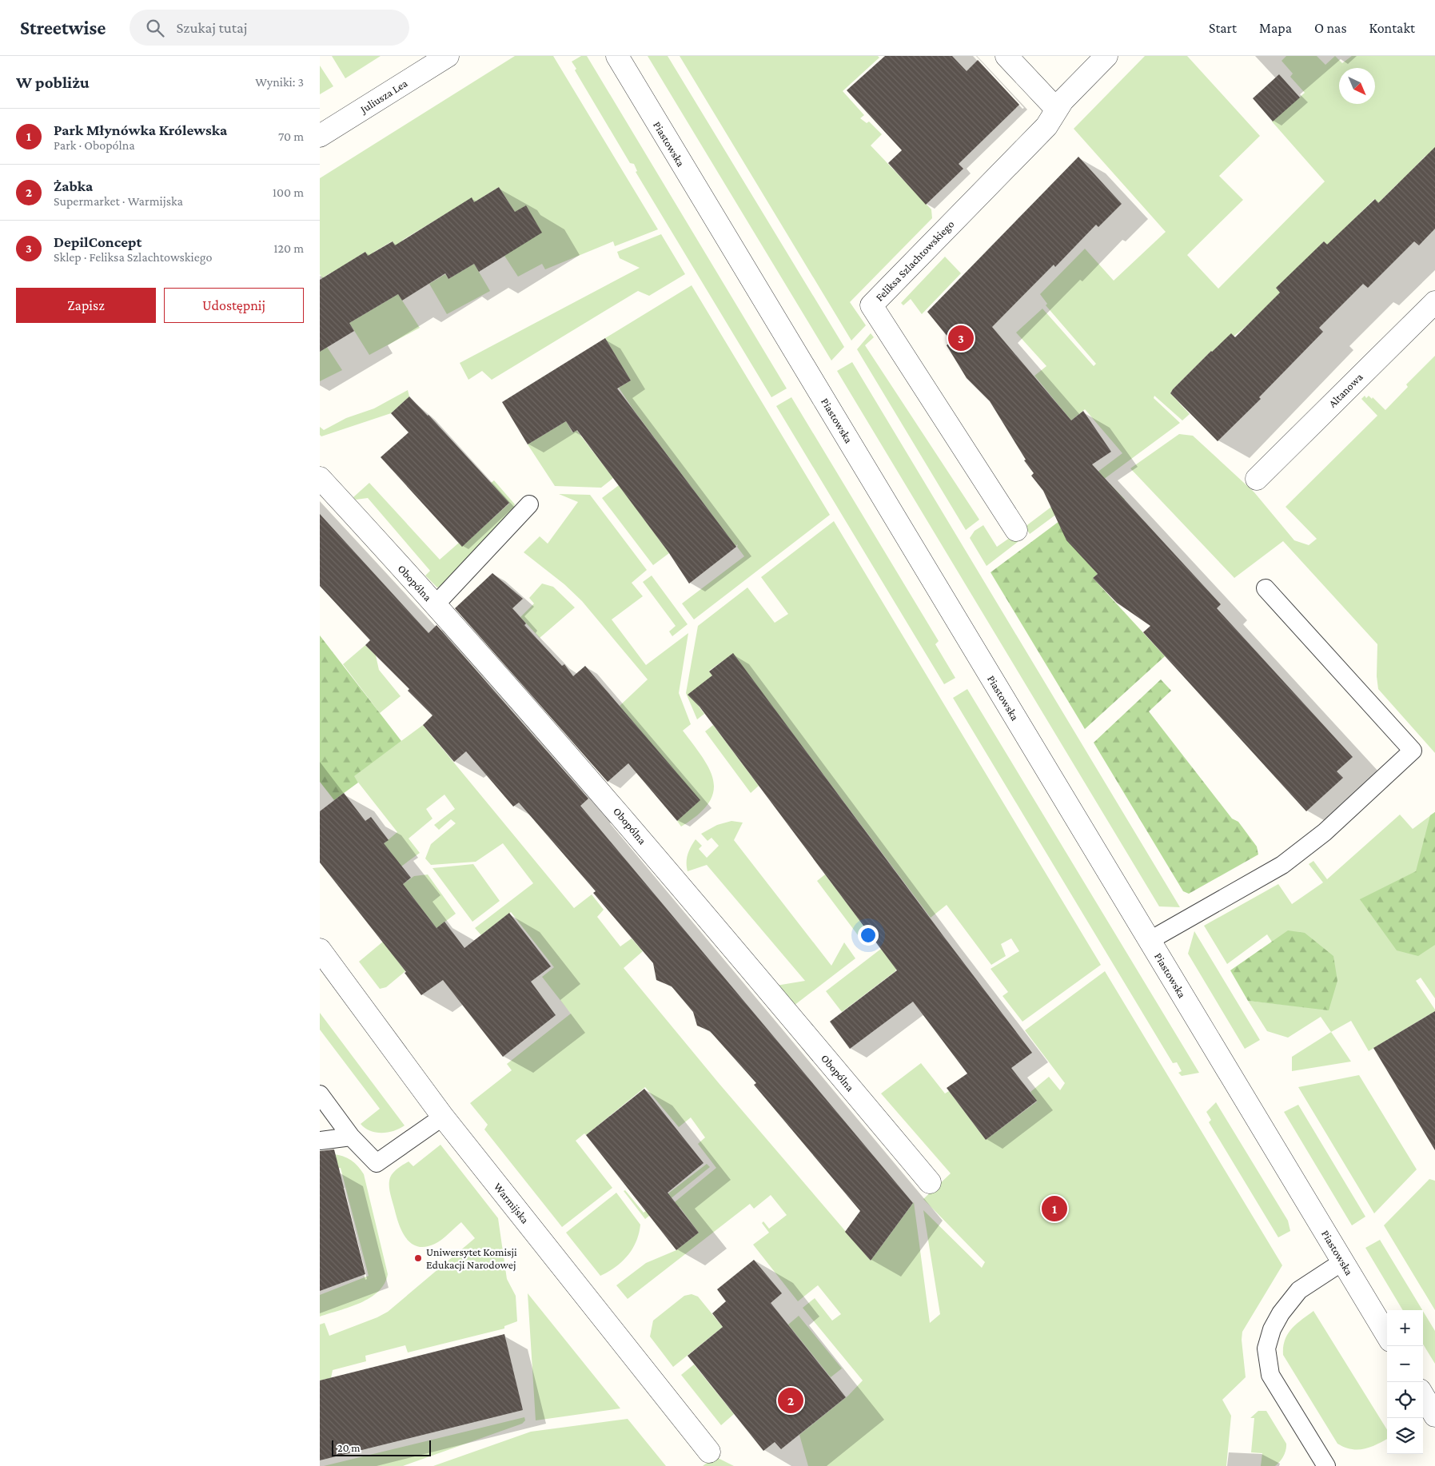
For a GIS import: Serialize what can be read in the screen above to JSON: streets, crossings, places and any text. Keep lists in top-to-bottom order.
{
  "streets": {
    "street": [
      "Juliusza Lea",
      "Piastowska",
      "Feliksa Szlachtowskiego",
      "Altanowa",
      "Obopólna",
      "Warmijska"
    ]
  },
  "places": ["Uniwersytet Komisji Edukacji Narodowej"],
  "scale_bar": "20 m",
  "north": "bottom right",
  "page": {
    "header": "Streetwise",
    "search": "Szukaj tutaj",
    "nav": [
      "Start",
      "Mapa",
      "O nas",
      "Kontakt"
    ],
    "heading": ["W pobliżu", "Wyniki: 3"],
    "list": [
      {
        "mark": "1",
        "name": "Park Młynówka Królewska",
        "note": "Park · Obopólna",
        "value": "70 m"
      },
      {
        "mark": "2",
        "name": "Żabka",
        "note": "Supermarket · Warmijska",
        "value": "100 m"
      },
      {
        "mark": "3",
        "name": "DepilConcept",
        "note": "Sklep · Feliksa Szlachtowskiego",
        "value": "120 m"
      }
    ],
    "buttons": ["Zapisz", "Udostępnij"],
    "pins": ["3", "1", "2"],
    "map_buttons": ["+", "−"],
    "scale": "20 m"
  }
}
